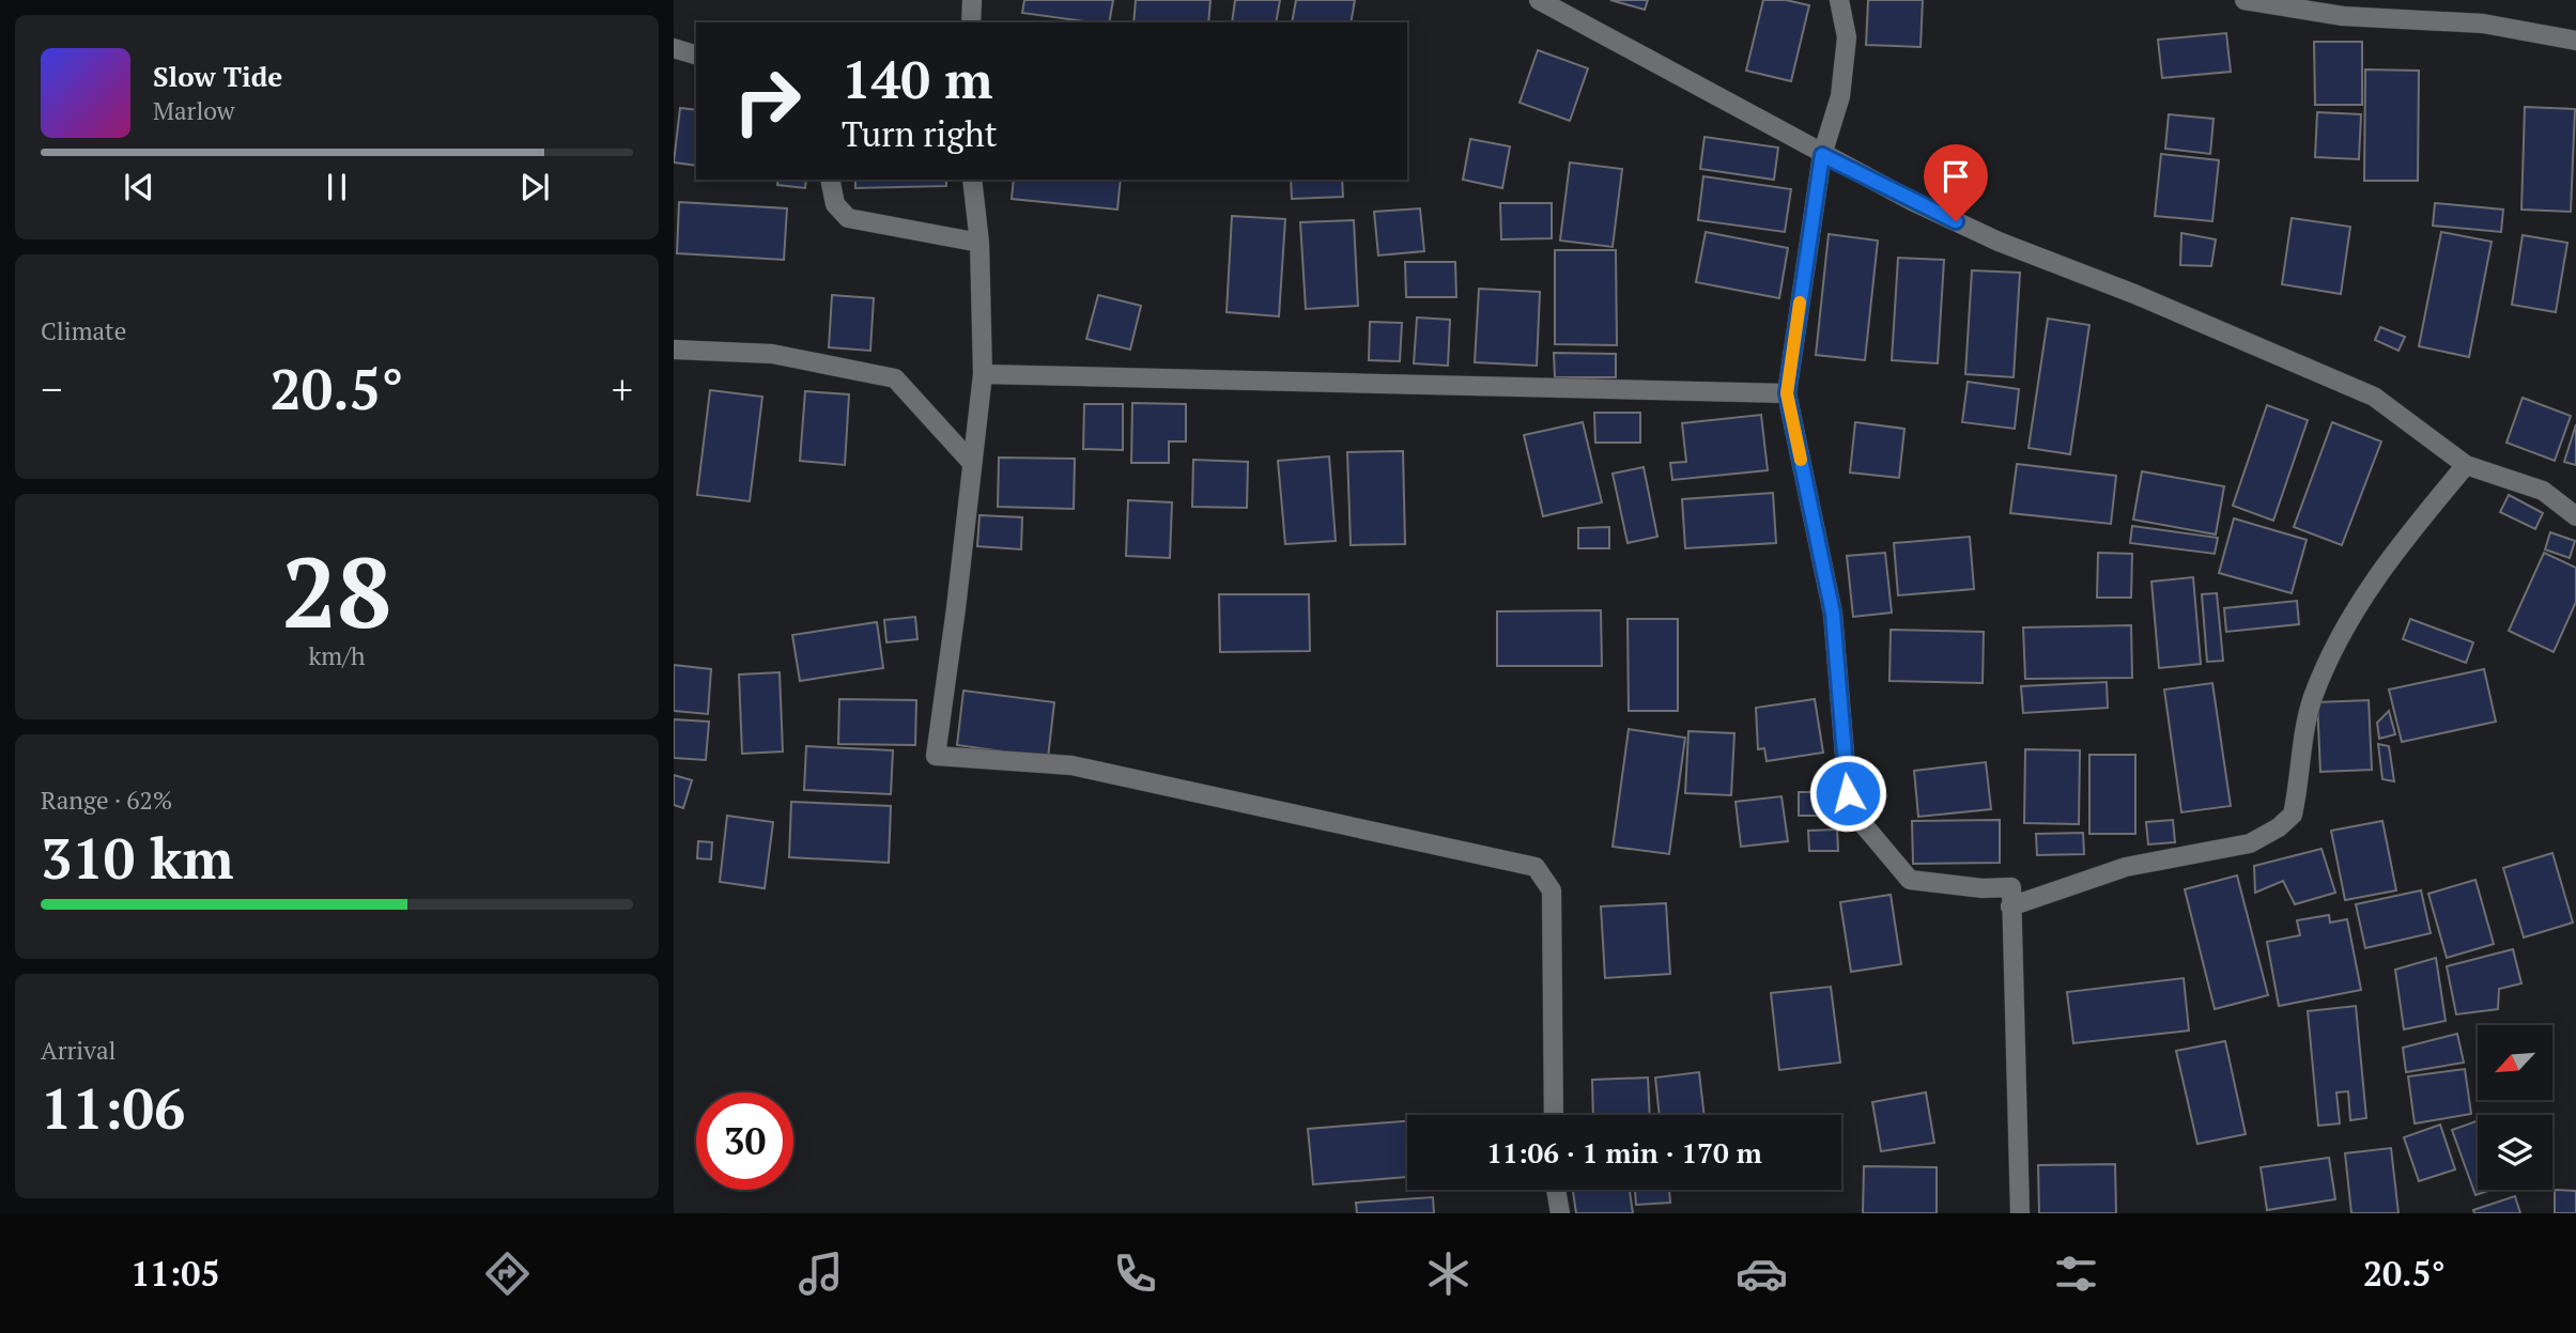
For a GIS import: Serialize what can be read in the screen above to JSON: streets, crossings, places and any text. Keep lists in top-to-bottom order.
{
  "north": "bottom left",
  "page": {
    "turn": ["140 m", "Turn right"],
    "song": ["Slow Tide", "Marlow"],
    "tile": [
      "Climate",
      ["28", "km/h"],
      ["Range · 62%", "310 km"],
      ["Arrival", "11:06"]
    ],
    "heat": ["−", "20.5°", "+"],
    "limit": "30",
    "trip": "11:06 · 1 min · 170 m",
    "tabs": ["11:05", "20.5°"]
  }
}
